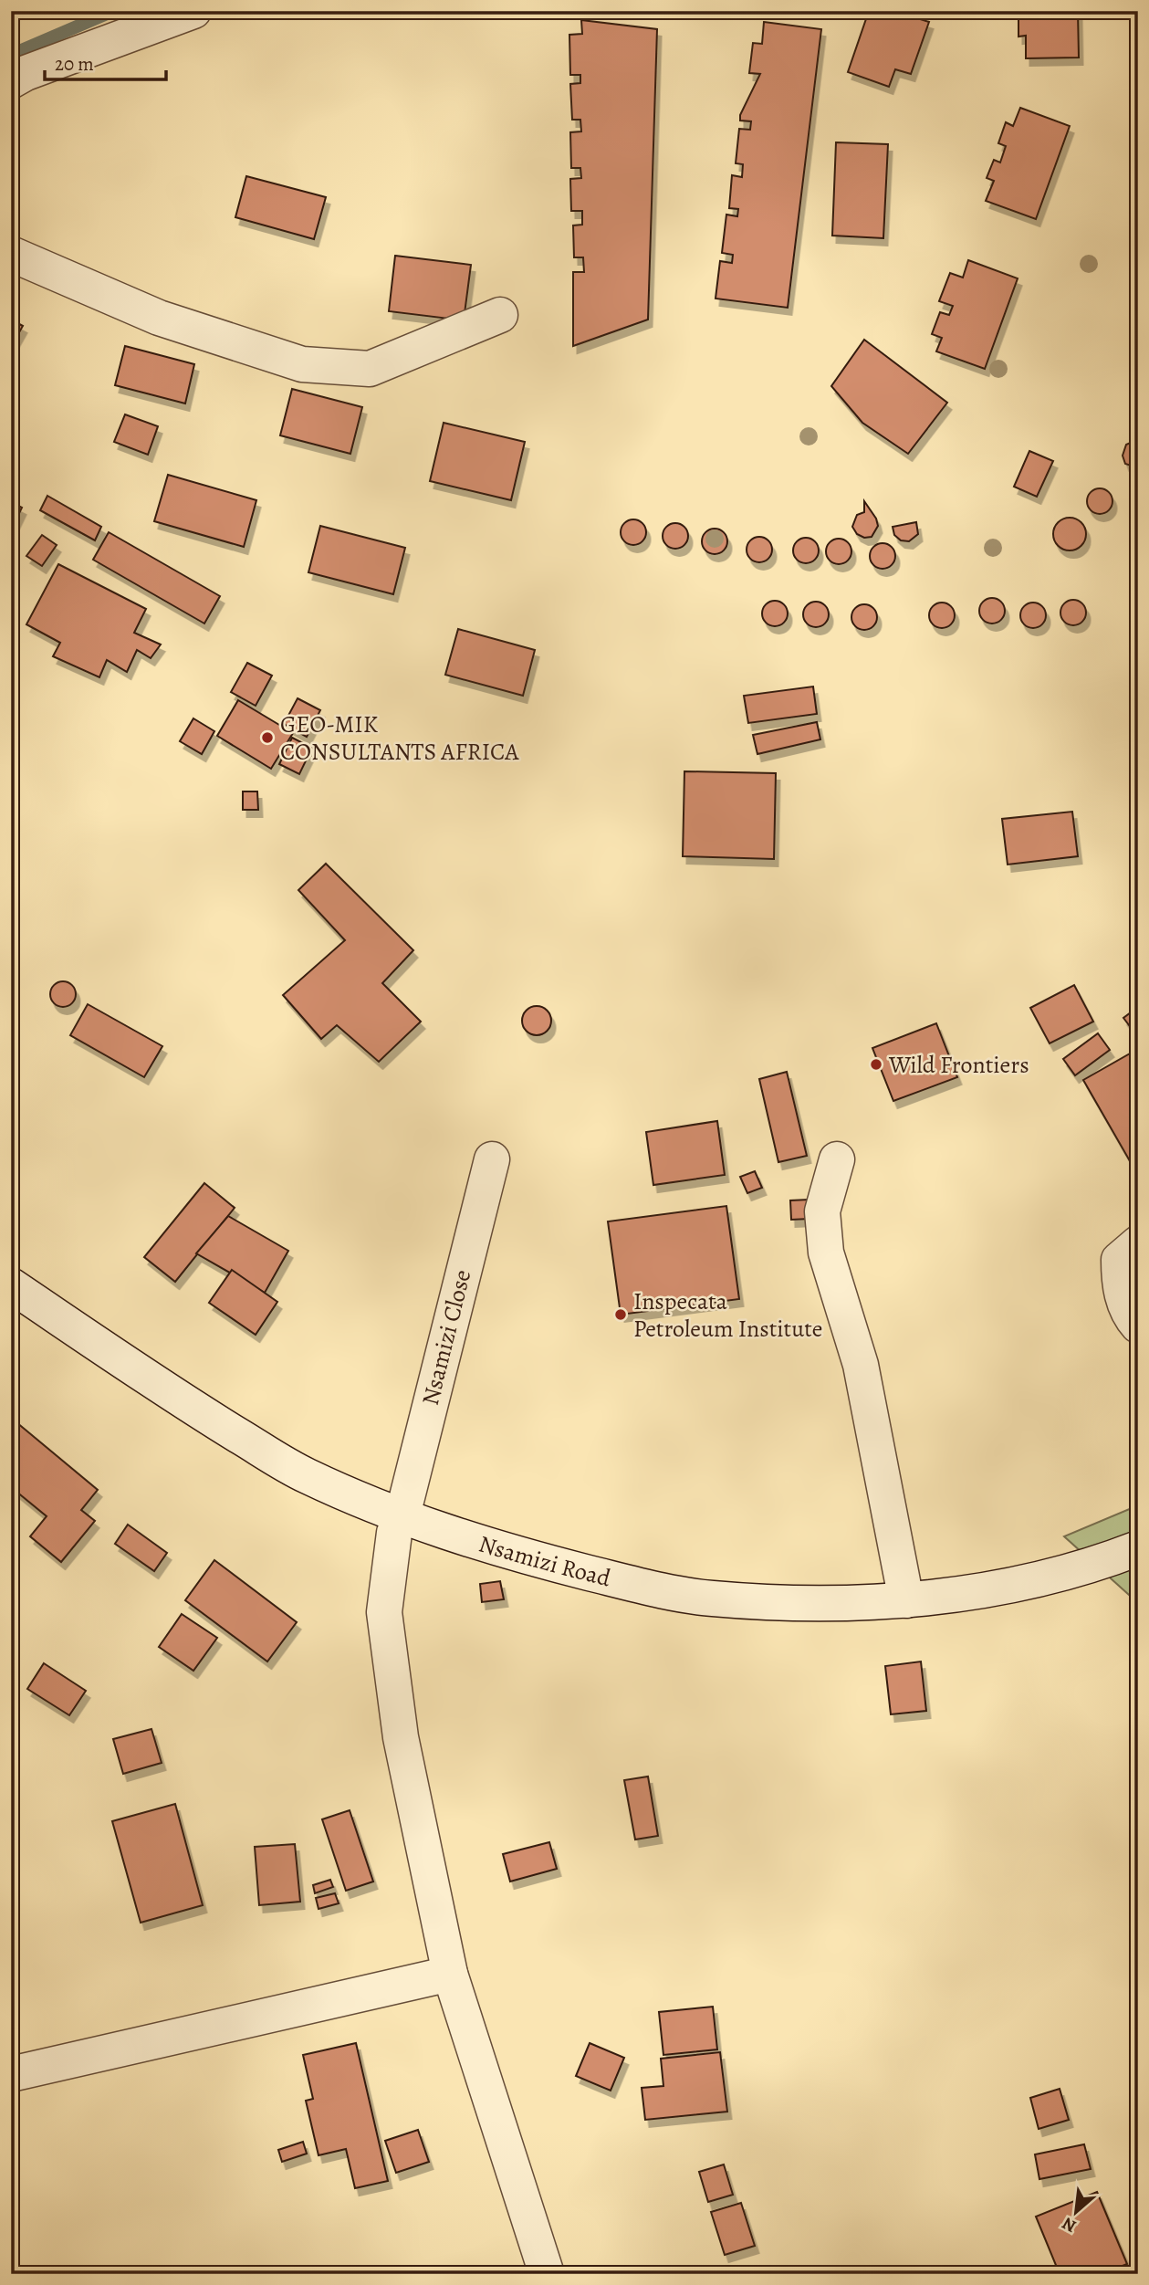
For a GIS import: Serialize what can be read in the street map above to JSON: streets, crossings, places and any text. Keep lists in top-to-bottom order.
{
  "streets": {
    "street": ["Nsamizi Close", "Nsamizi Road"]
  },
  "crossings": [
    ["Nsamizi Close", "Nsamizi Road"]
  ],
  "places": ["GEO-MIK CONSULTANTS AFRICA", "Wild Frontiers", "Inspecata Petroleum Institute"],
  "scale_bar": "20 m",
  "north": "bottom left"
}
